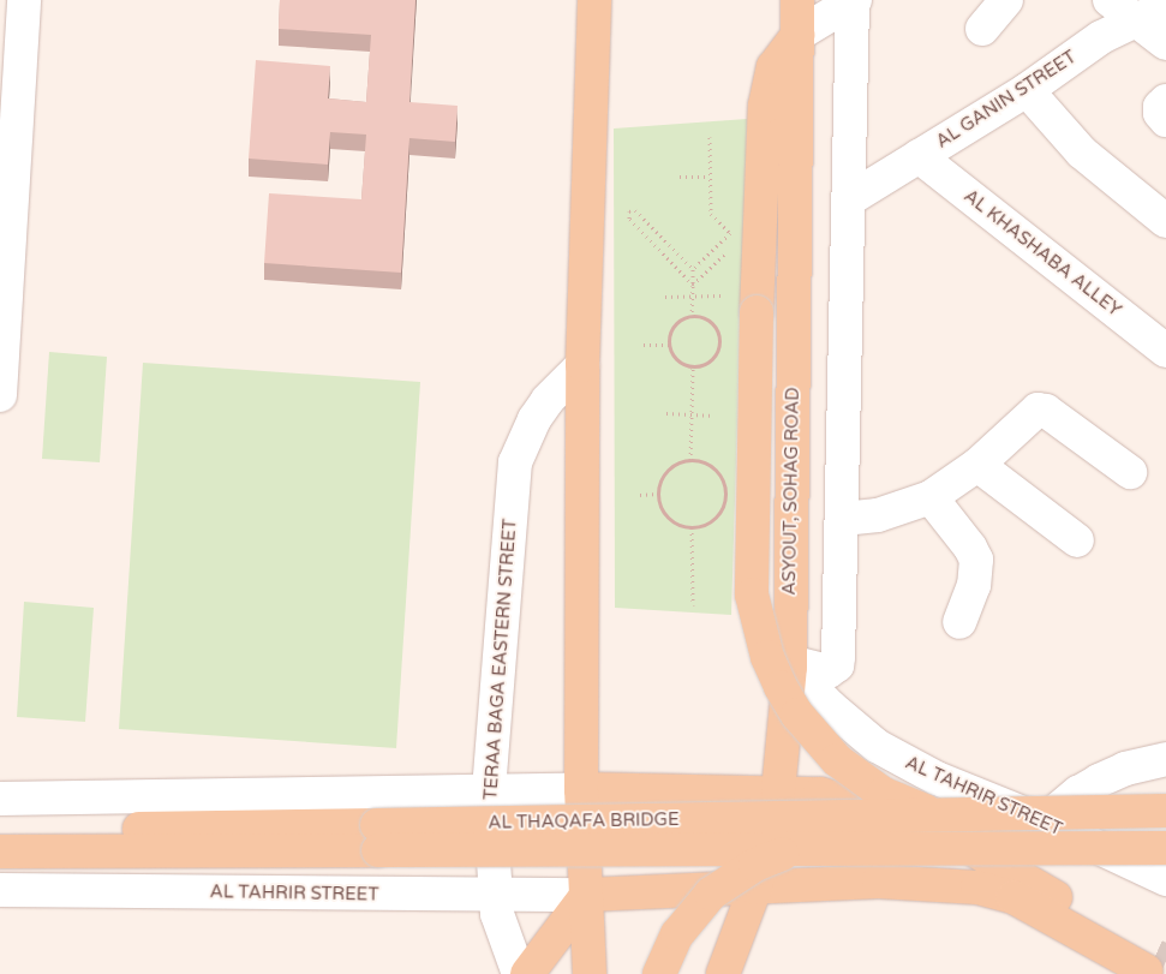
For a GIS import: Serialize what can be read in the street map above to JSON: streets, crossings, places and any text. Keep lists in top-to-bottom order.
{
  "streets": {
    "main road": ["ASYOUT, SOHAG ROAD", "AL THAQAFA BRIDGE"],
    "street": [
      "AL GANIN STREET",
      "AL KHASHABA ALLEY",
      "TERAA BAGA EASTERN STREET",
      "AL TAHRIR STREET"
    ]
  },
  "crossings": [
    ["AL GANIN STREET", "AL KHASHABA ALLEY"],
    ["ASYOUT, SOHAG ROAD", "AL TAHRIR STREET"],
    ["TERAA BAGA EASTERN STREET", "AL TAHRIR STREET"]
  ]
}
